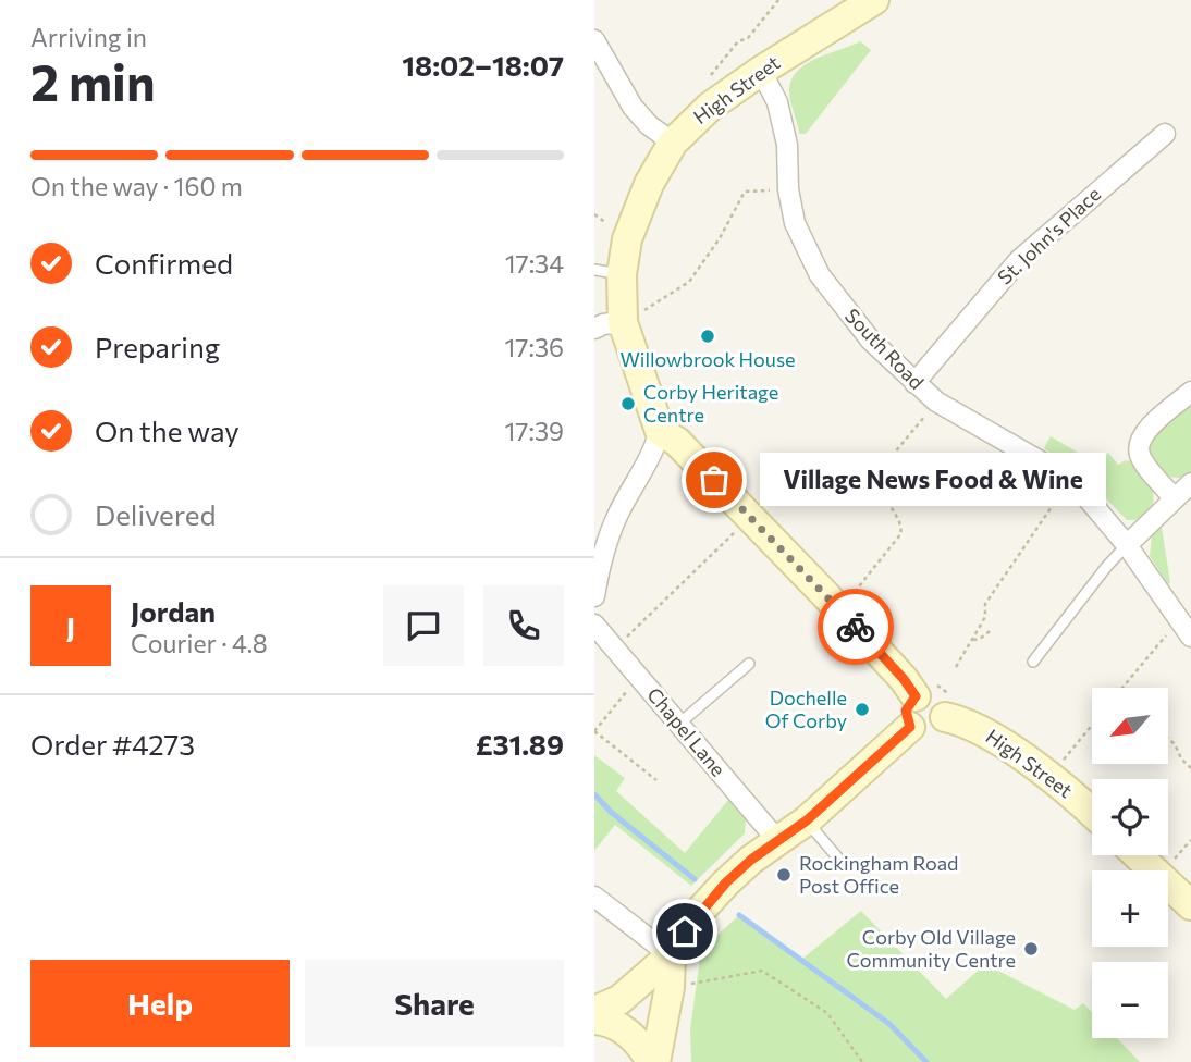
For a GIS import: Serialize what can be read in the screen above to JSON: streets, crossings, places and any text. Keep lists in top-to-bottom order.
{
  "streets": {
    "main road": ["High Street"],
    "street": ["St. John's Place", "South Road", "Chapel Lane"]
  },
  "crossings": [
    ["High Street", "South Road"],
    ["St. John's Place", "South Road"]
  ],
  "places": [
    "Willowbrook House",
    "Corby Heritage Centre",
    "Village News Food & Wine",
    "Dochelle Of Corby",
    "Rockingham Road Post Office",
    "Corby Old Village Community Centre"
  ],
  "north": "bottom left",
  "page": {
    "heading": ["2 min", "Arriving in", "18:02–18:07"],
    "panel": [
      "Jordan",
      "Courier · 4.8",
      "Order #4273",
      "£31.89"
    ],
    "bar": "On the way · 160 m",
    "list": [
      ["Confirmed", "17:34"],
      ["Preparing", "17:36"],
      ["On the way", "17:39"],
      "Delivered"
    ],
    "bubble": "Village News Food & Wine",
    "round": "J",
    "map_buttons": ["+", "−"],
    "buttons": ["Help", "Share"]
  }
}
